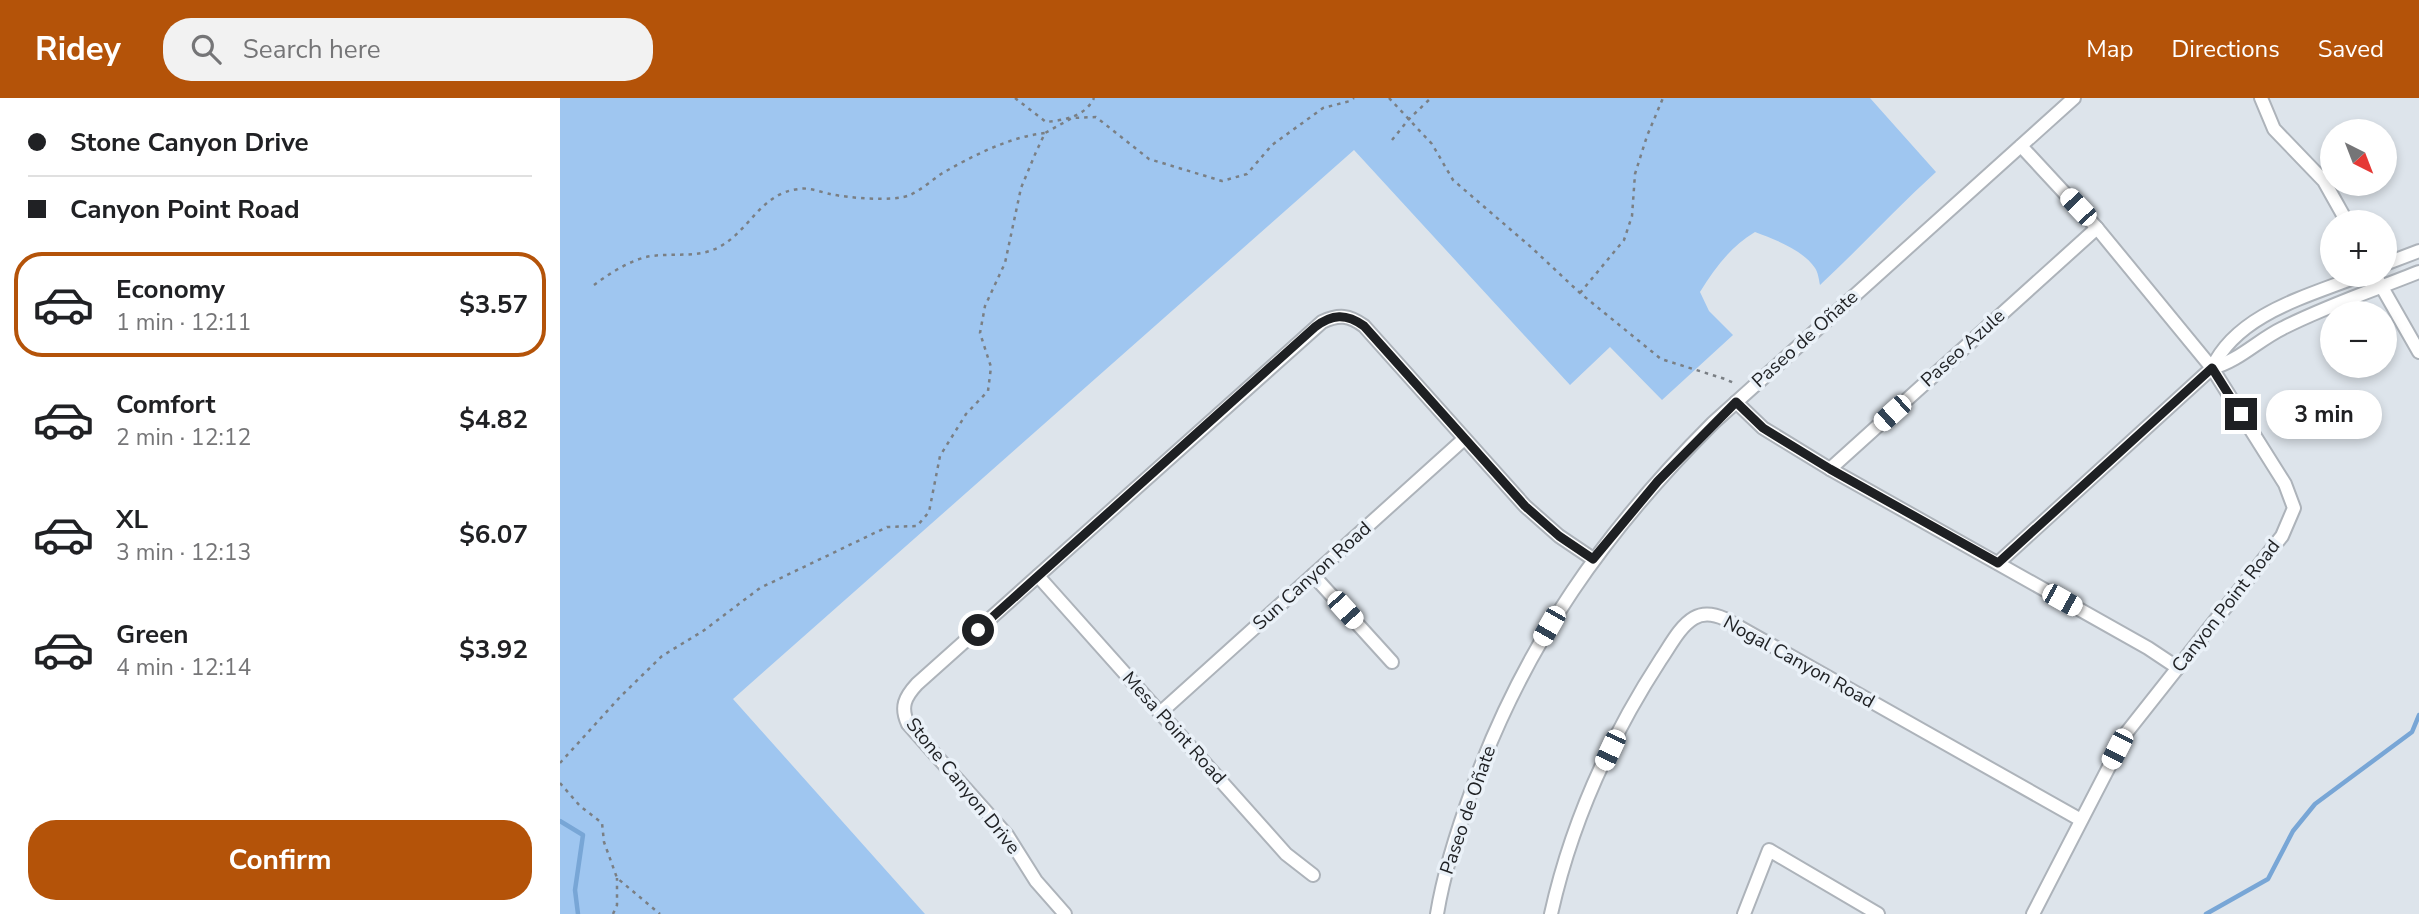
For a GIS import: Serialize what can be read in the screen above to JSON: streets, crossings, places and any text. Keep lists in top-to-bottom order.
{
  "streets": {
    "street": [
      "Paseo de Oñate",
      "Paseo Azule",
      "Sun Canyon Road",
      "Canyon Point Road",
      "Nogal Canyon Road",
      "Mesa Point Road",
      "Stone Canyon Drive"
    ]
  },
  "crossings": [
    ["Paseo de Oñate", "Canyon Point Road"],
    ["Paseo de Oñate", "Stone Canyon Drive"],
    ["Paseo Azule", "Canyon Point Road"],
    ["Sun Canyon Road", "Mesa Point Road"],
    ["Sun Canyon Road", "Stone Canyon Drive"],
    ["Canyon Point Road", "Nogal Canyon Road"],
    ["Mesa Point Road", "Stone Canyon Drive"]
  ],
  "north": "bottom right",
  "page": {
    "header": "Ridey",
    "search": "Search here",
    "nav": ["Map", "Directions", "Saved"],
    "banner": ["Stone Canyon Drive", "Canyon Point Road"],
    "map_buttons": ["+", "−"],
    "list": [
      {
        "name": "Economy",
        "note": "1 min · 12:11",
        "value": "$3.57"
      },
      {
        "name": "Comfort",
        "note": "2 min · 12:12",
        "value": "$4.82"
      },
      {
        "name": "XL",
        "note": "3 min · 12:13",
        "value": "$6.07"
      },
      {
        "name": "Green",
        "note": "4 min · 12:14",
        "value": "$3.92"
      }
    ],
    "bubble": "3 min",
    "buttons": "Confirm"
  }
}
